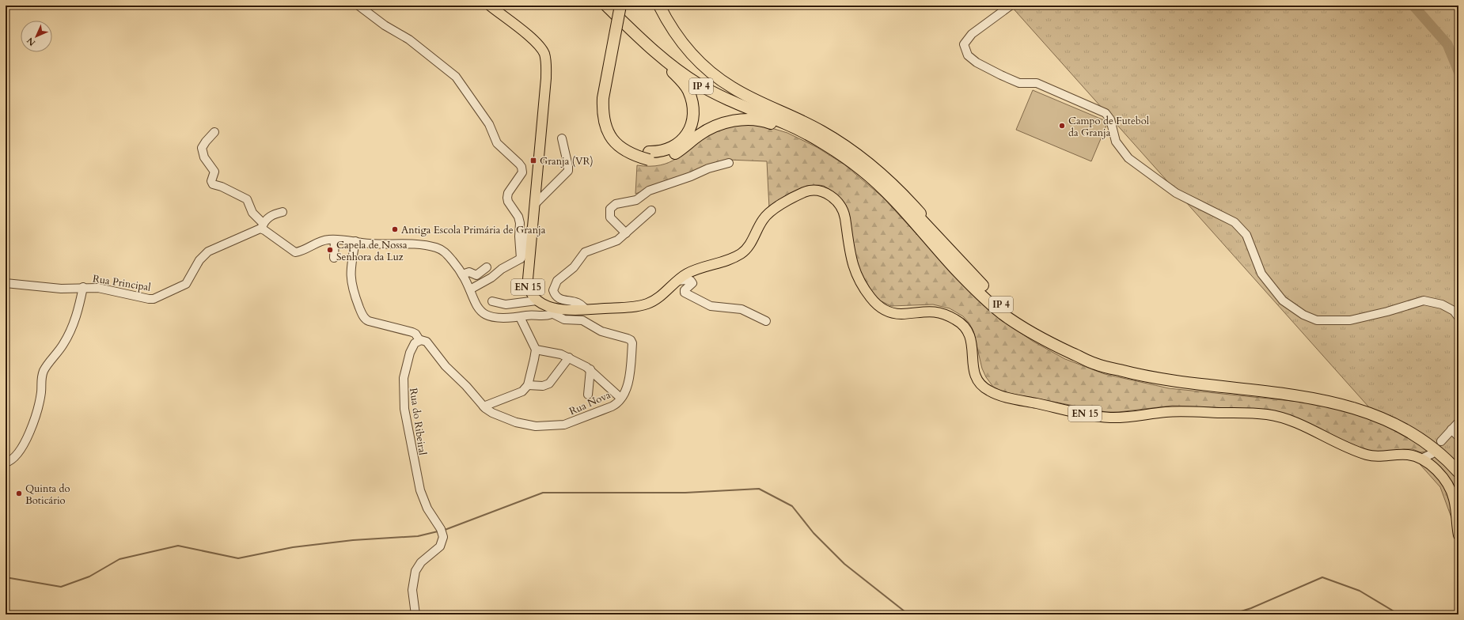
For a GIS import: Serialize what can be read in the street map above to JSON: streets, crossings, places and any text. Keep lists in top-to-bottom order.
{
  "streets": {
    "highway": ["IP 4"],
    "main road": ["EN 15"],
    "street": ["Rua Principal", "Rua Nova", "Rua do Ribeiral"]
  },
  "crossings": [
    ["EN 15", "Rua Nova"]
  ],
  "places": {
    "other": [
      "Campo de Futebol da Granja",
      "Antiga Escola Primária de Granja",
      "Capela de Nossa Senhora da Luz",
      "Quinta do Boticário"
    ],
    "transit": ["Granja (VR)"]
  },
  "north": "bottom left"
}
